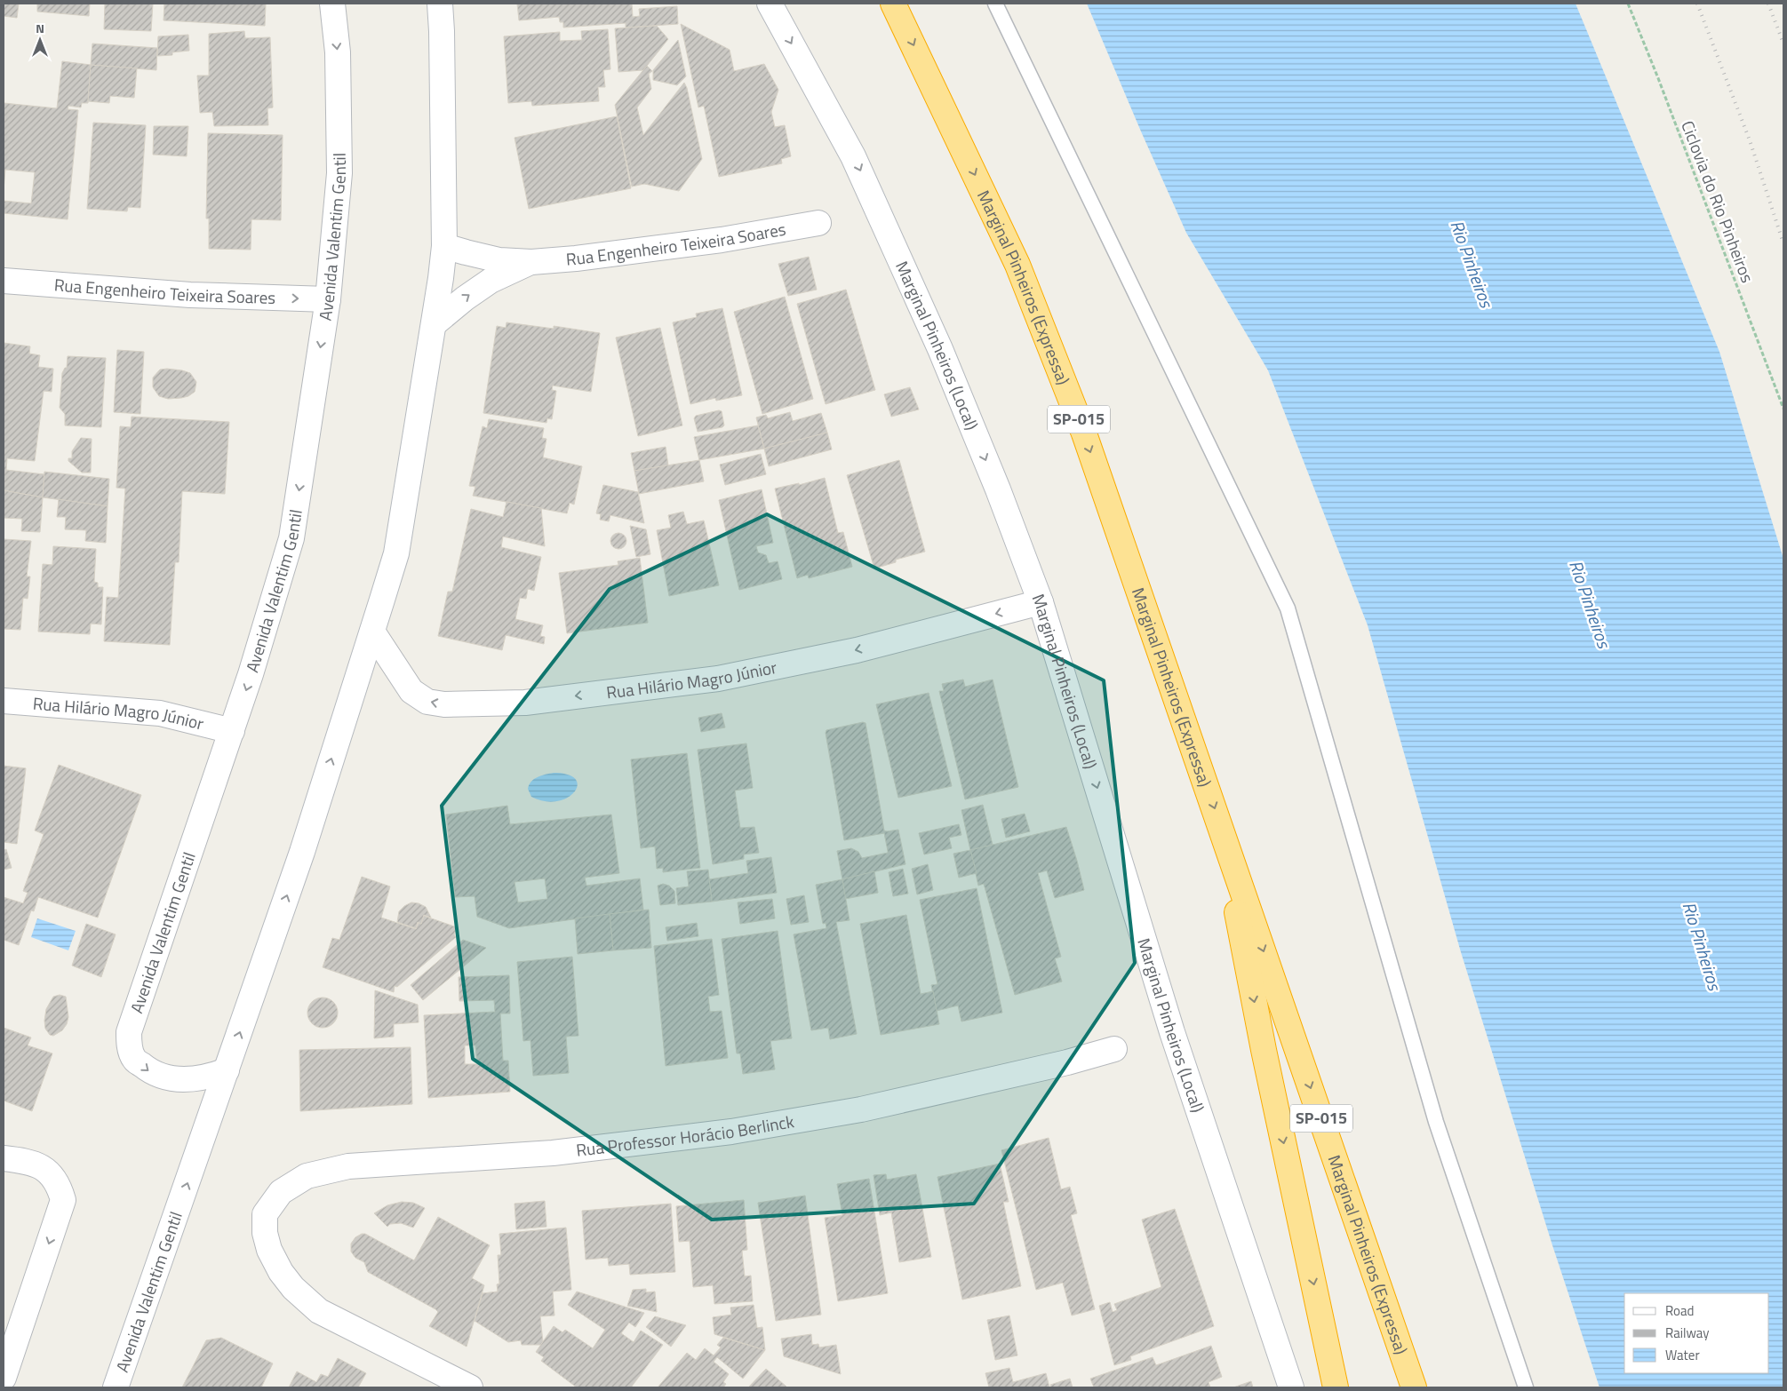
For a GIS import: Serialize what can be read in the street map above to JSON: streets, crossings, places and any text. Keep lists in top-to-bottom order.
{
  "streets": {
    "highway": ["Marginal Pinheiros (Expressa)", "SP-015"],
    "street": [
      "Avenida Valentim Gentil",
      "Rua Engenheiro Teixeira Soares",
      "Marginal Pinheiros (Local)",
      "Rua Hilário Magro Júnior",
      "Rua Professor Horácio Berlinck"
    ],
    "path": ["Ciclovia do Rio Pinheiros"]
  },
  "crossings": [
    ["Avenida Valentim Gentil", "Rua Engenheiro Teixeira Soares"],
    ["Avenida Valentim Gentil", "Rua Hilário Magro Júnior"],
    ["Marginal Pinheiros (Local)", "Rua Hilário Magro Júnior"]
  ],
  "one_way": ["Rua Engenheiro Teixeira Soares", "Marginal Pinheiros (Local)", "Rua Hilário Magro Júnior"],
  "water": ["Rio Pinheiros"],
  "legend": ["Road", "Railway", "Water"],
  "north": "top"
}
